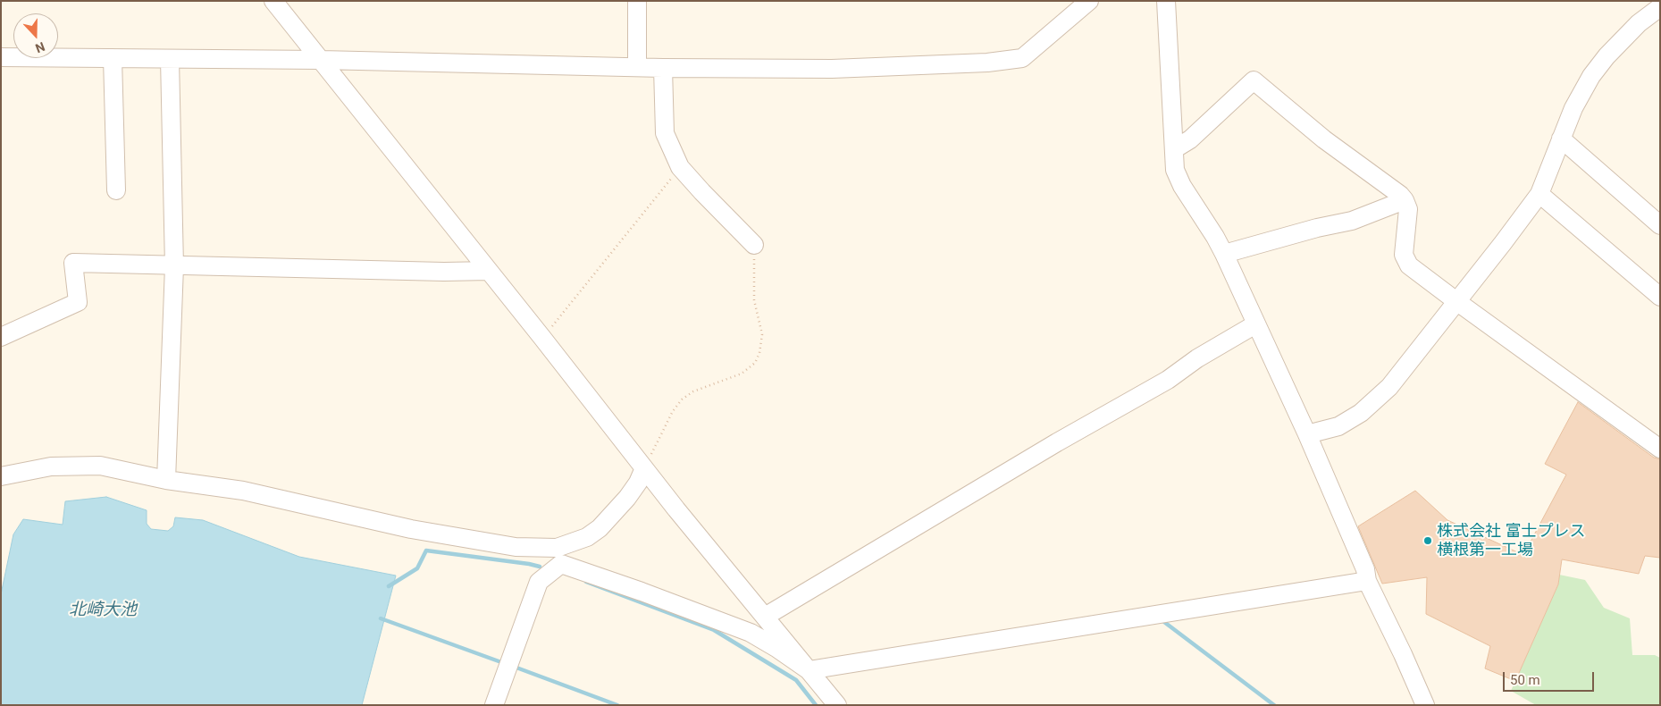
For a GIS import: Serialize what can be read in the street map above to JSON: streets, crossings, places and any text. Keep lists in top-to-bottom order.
{
  "water": ["北崎大池"],
  "places": ["株式会社 富士プレス 横根第一工場"],
  "scale_bar": "50 m",
  "north": "bottom"
}
